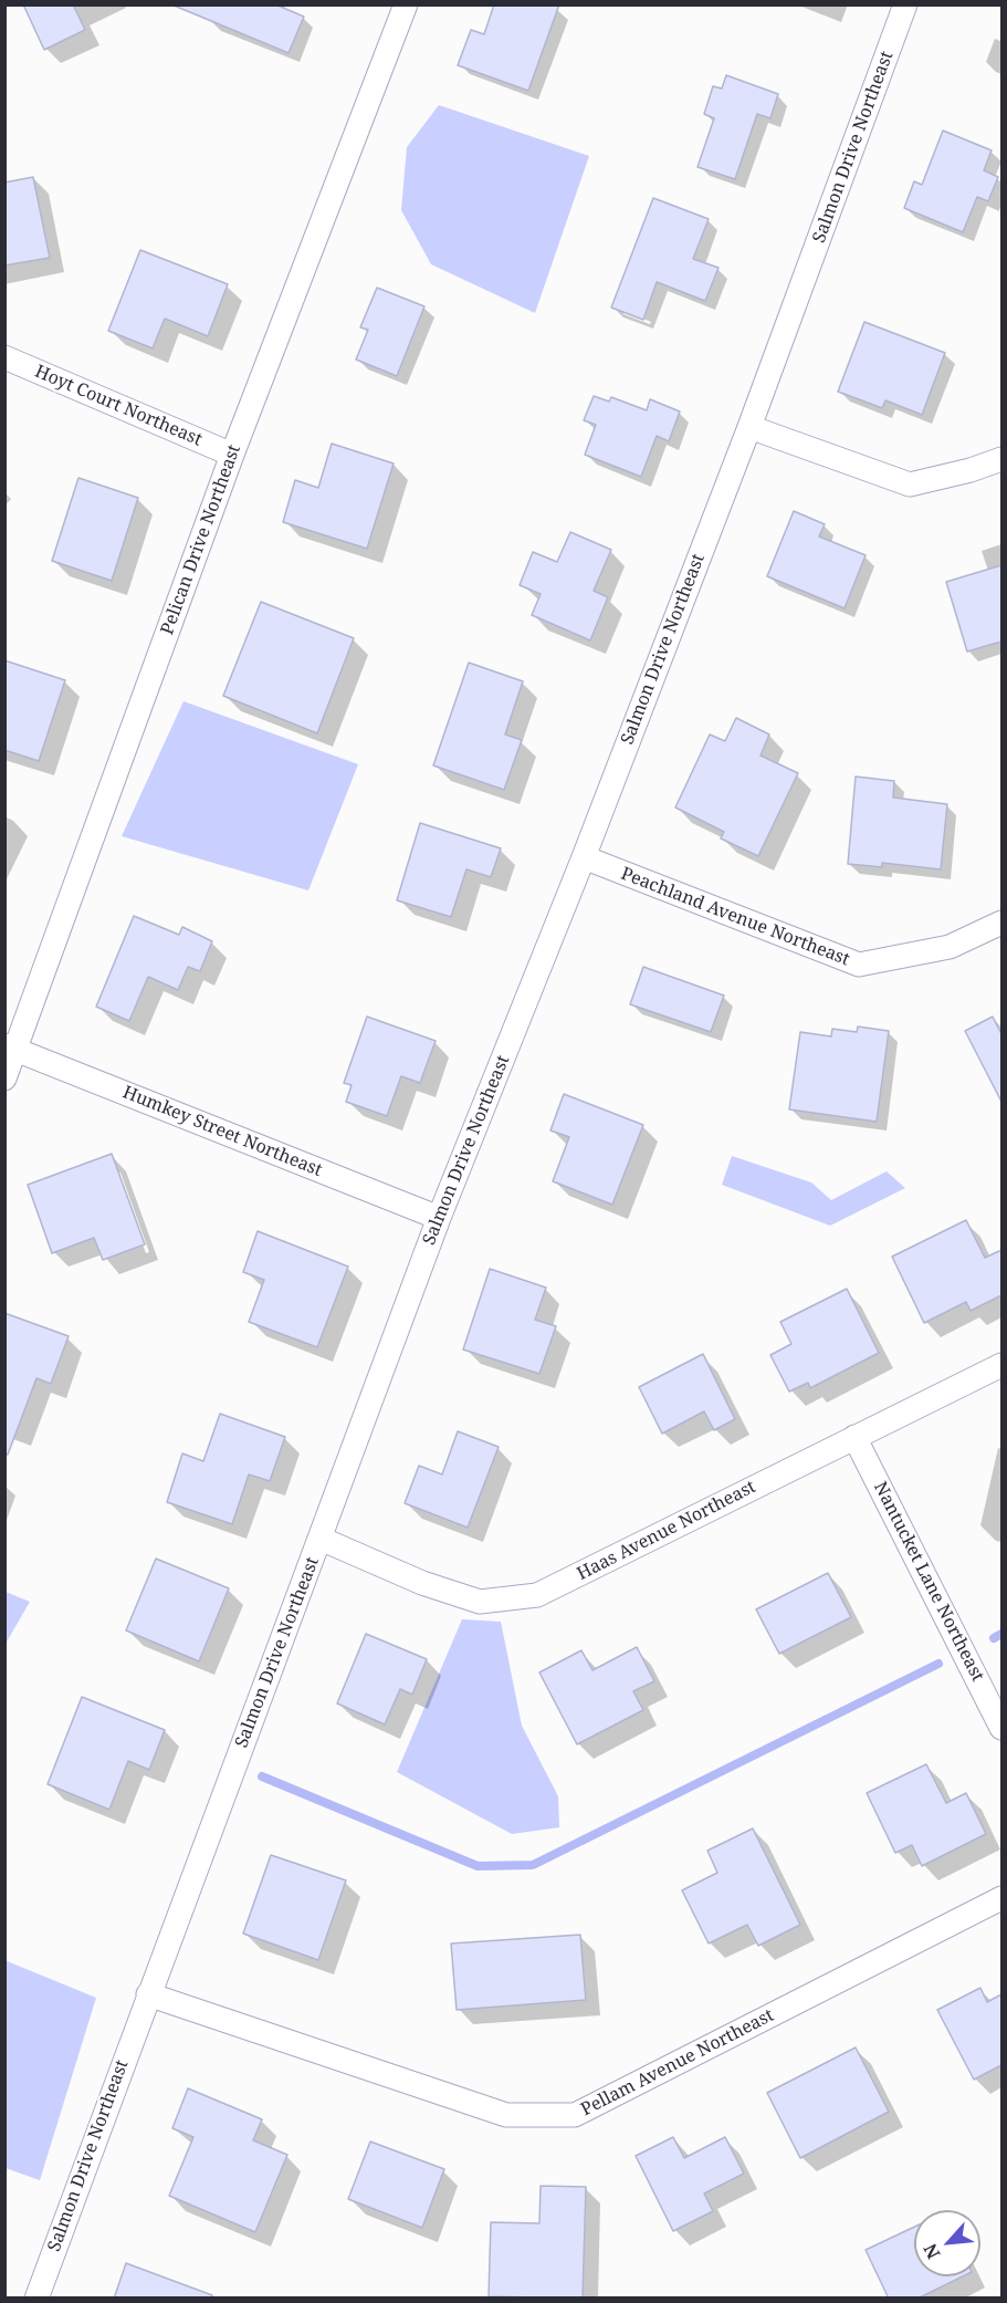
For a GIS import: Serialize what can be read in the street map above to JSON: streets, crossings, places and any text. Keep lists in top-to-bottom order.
{
  "streets": {
    "street": [
      "Salmon Drive Northeast",
      "Hoyt Court Northeast",
      "Pelican Drive Northeast",
      "Peachland Avenue Northeast",
      "Humkey Street Northeast",
      "Haas Avenue Northeast",
      "Nantucket Lane Northeast",
      "Pellam Avenue Northeast"
    ]
  },
  "crossings": [
    ["Salmon Drive Northeast", "Peachland Avenue Northeast"],
    ["Salmon Drive Northeast", "Humkey Street Northeast"],
    ["Salmon Drive Northeast", "Haas Avenue Northeast"],
    ["Salmon Drive Northeast", "Pellam Avenue Northeast"],
    ["Hoyt Court Northeast", "Pelican Drive Northeast"],
    ["Pelican Drive Northeast", "Humkey Street Northeast"],
    ["Haas Avenue Northeast", "Nantucket Lane Northeast"]
  ],
  "north": "bottom left"
}
